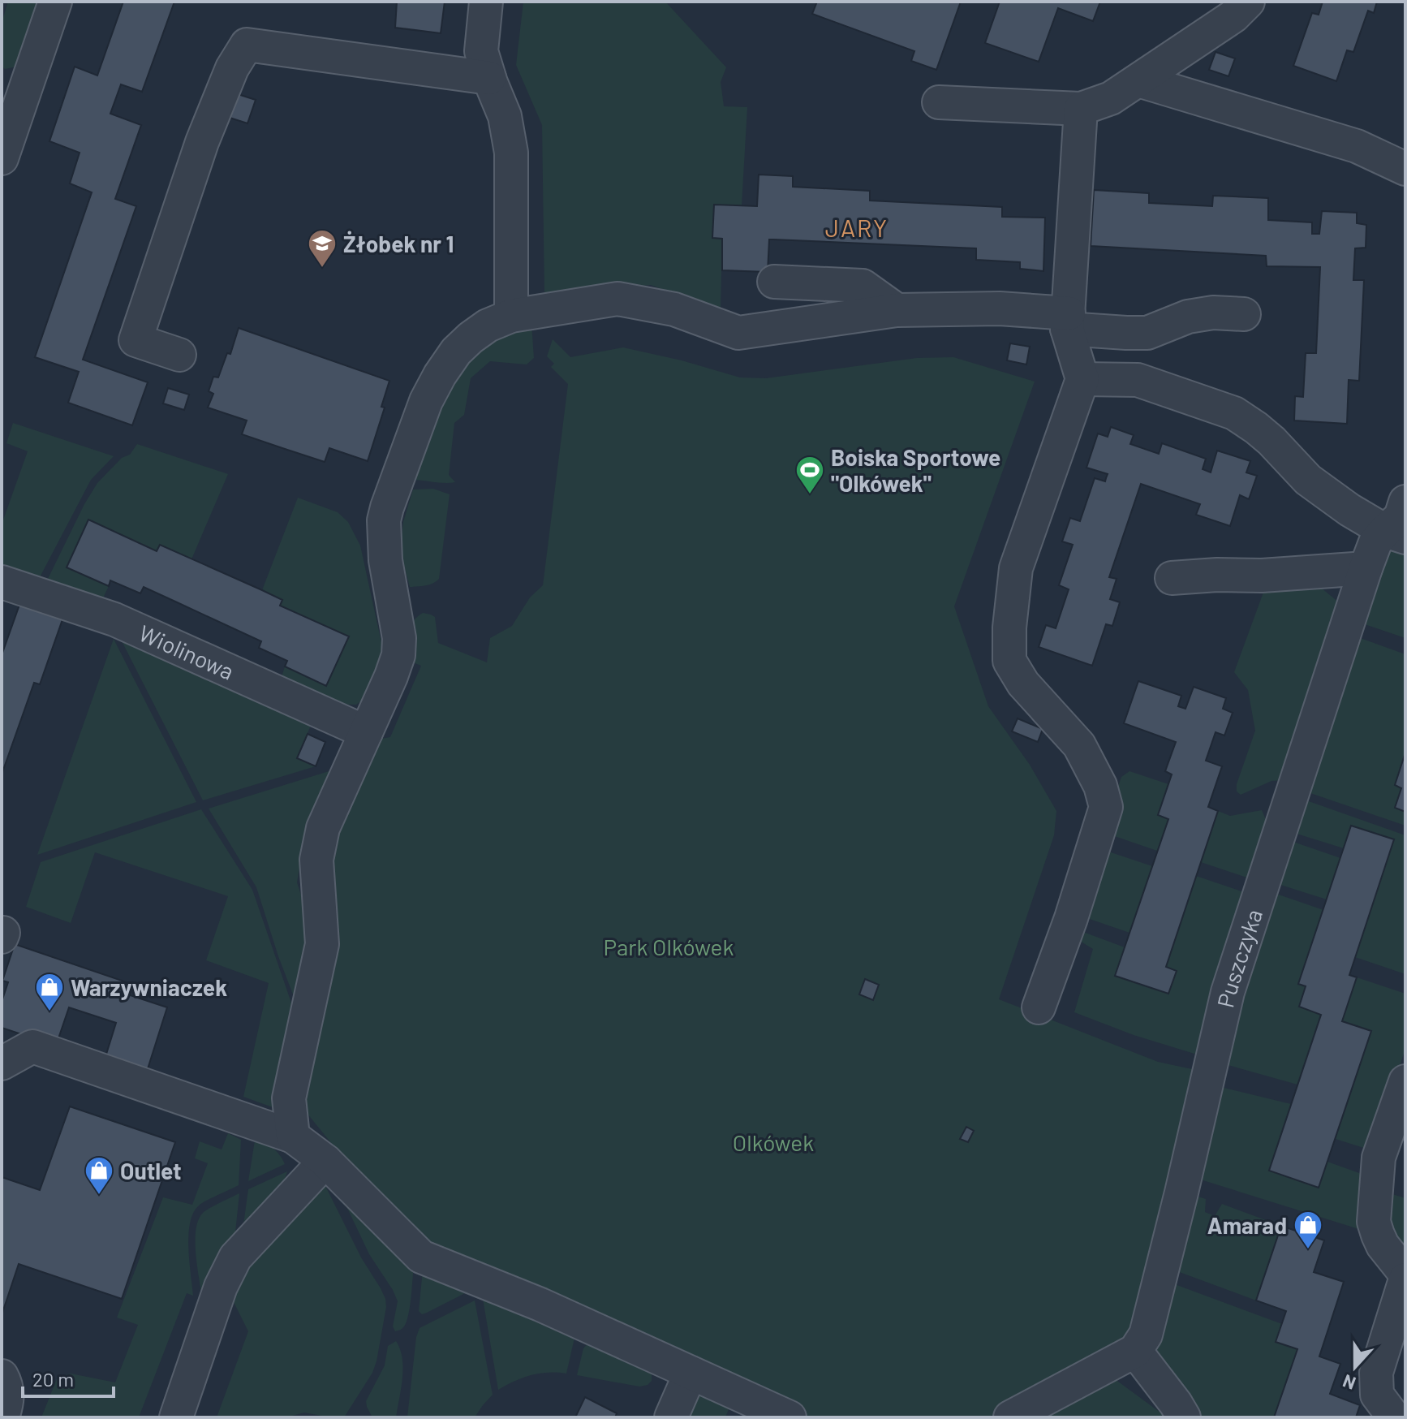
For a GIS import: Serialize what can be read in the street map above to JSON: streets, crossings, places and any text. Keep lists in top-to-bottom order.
{
  "streets": {
    "street": ["Wiolinowa", "Puszczyka"]
  },
  "districts": ["JARY"],
  "parks": ["Park Olkówek", "Olkówek"],
  "places": {
    "school or university": ["Żłobek nr 1"],
    "sports": ["Boiska Sportowe \"Olkówek\""],
    "shop": ["Warzywniaczek", "Outlet", "Amarad"]
  },
  "scale_bar": "20 m",
  "north": "bottom"
}
